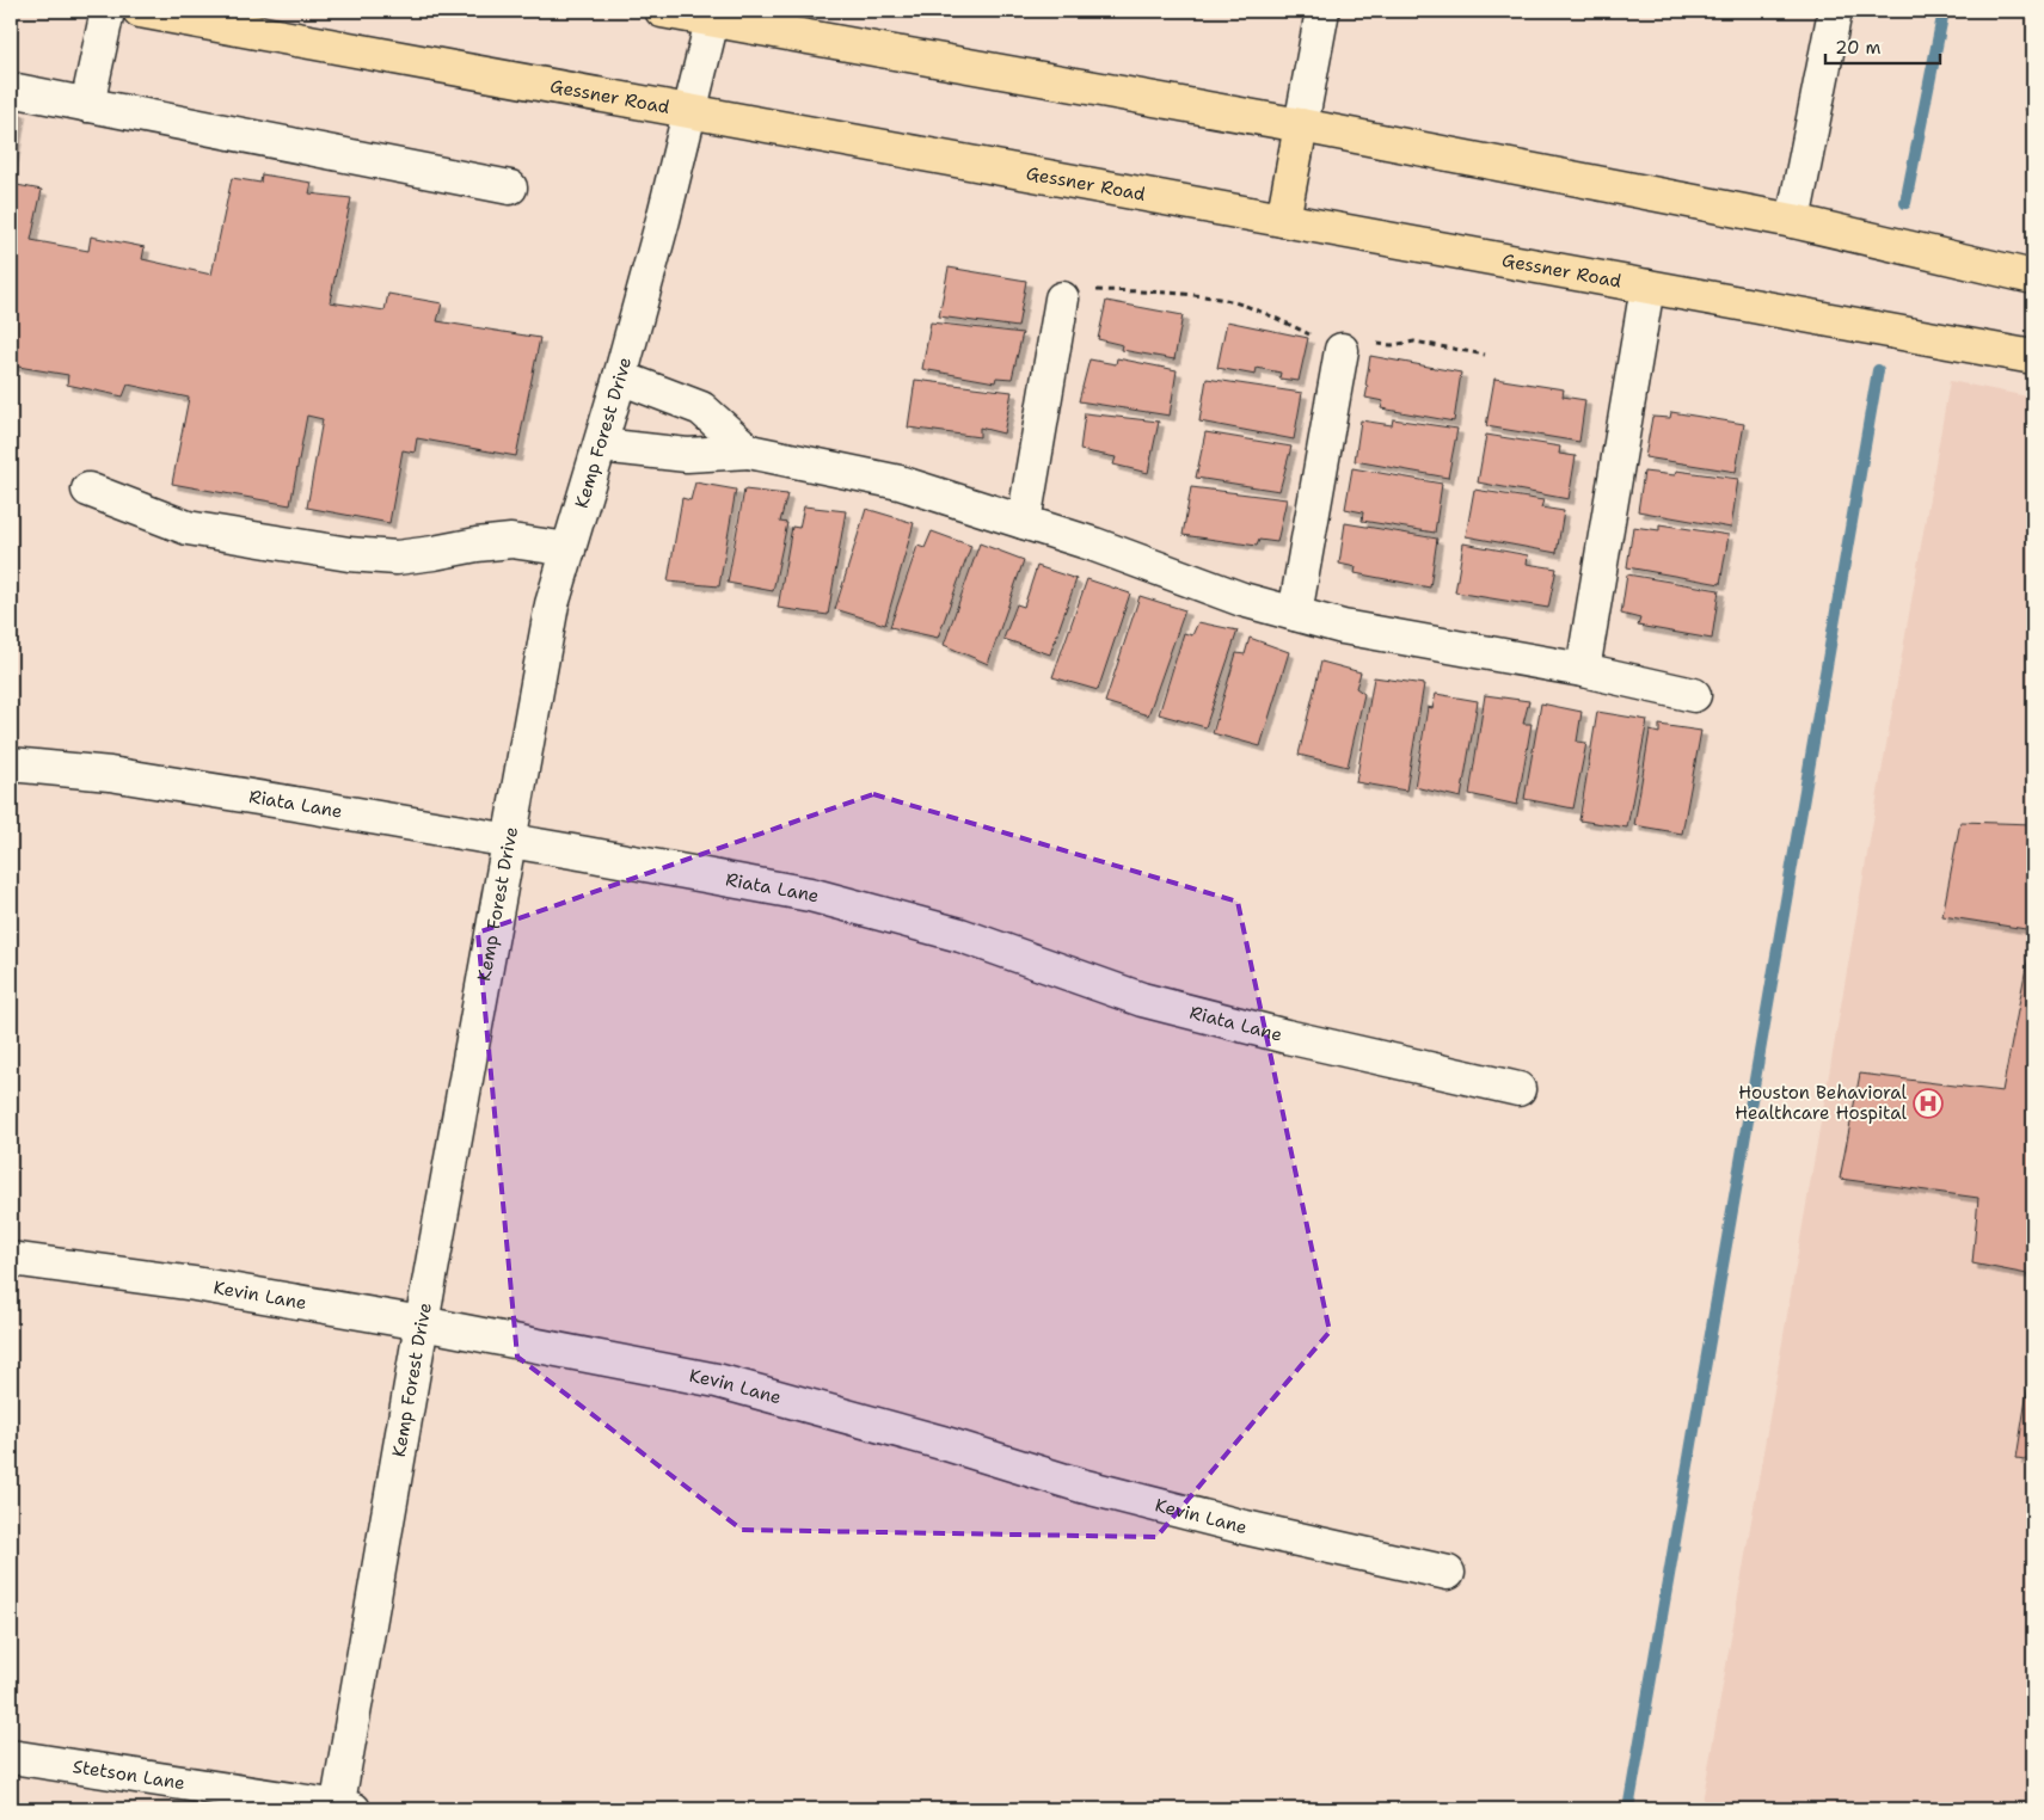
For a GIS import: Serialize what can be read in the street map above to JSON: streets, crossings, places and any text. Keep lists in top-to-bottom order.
{
  "streets": {
    "main road": ["Gessner Road"],
    "street": [
      "Kemp Forest Drive",
      "Riata Lane",
      "Kevin Lane",
      "Stetson Lane"
    ]
  },
  "crossings": [
    ["Gessner Road", "Kemp Forest Drive"],
    ["Kemp Forest Drive", "Riata Lane"],
    ["Kemp Forest Drive", "Kevin Lane"],
    ["Kemp Forest Drive", "Stetson Lane"]
  ],
  "places": {
    "hospital": ["Houston Behavioral Healthcare Hospital"]
  },
  "scale_bar": "20 m"
}
